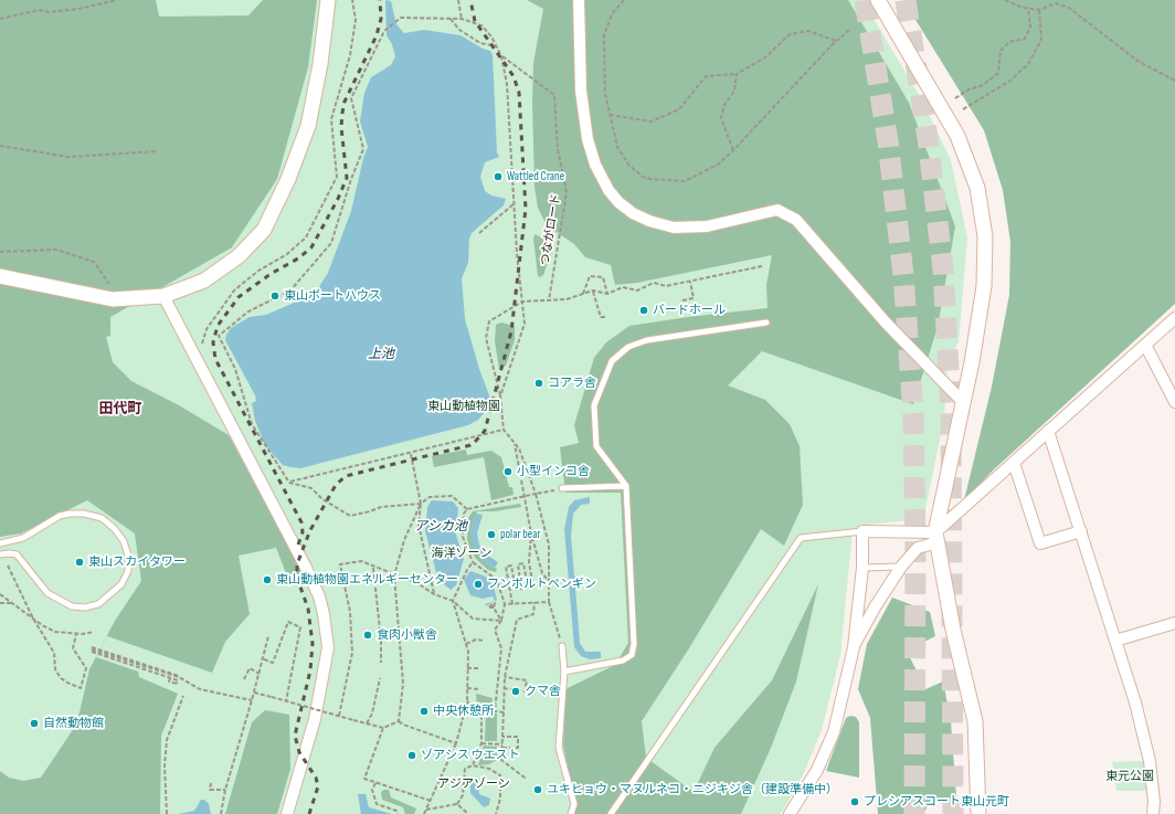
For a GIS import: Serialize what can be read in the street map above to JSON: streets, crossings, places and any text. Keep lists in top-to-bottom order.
{
  "streets": {
    "path": ["つながロード"]
  },
  "districts": ["田代町"],
  "water": ["上池", "アシカ池"],
  "parks": [
    "東山動植物園",
    "海洋ゾーン",
    "東元公園",
    "アジアゾーン"
  ],
  "places": [
    "Wattled Crane",
    "東山ボートハウス",
    "バードホール",
    "コアラ舎",
    "小型インコ舎",
    "polar bear",
    "東山スカイタワー",
    "東山動植物園エネルギーセンター",
    "フンボルトペンギン",
    "食肉小獣舎",
    "クマ舎",
    "中央休憩所",
    "自然動物館",
    "ゾアシス ウエスト",
    "ユキヒョウ・マヌルネコ・ニジキジ舎（建設準備中）",
    "プレシアスコート東山元町"
  ]
}
